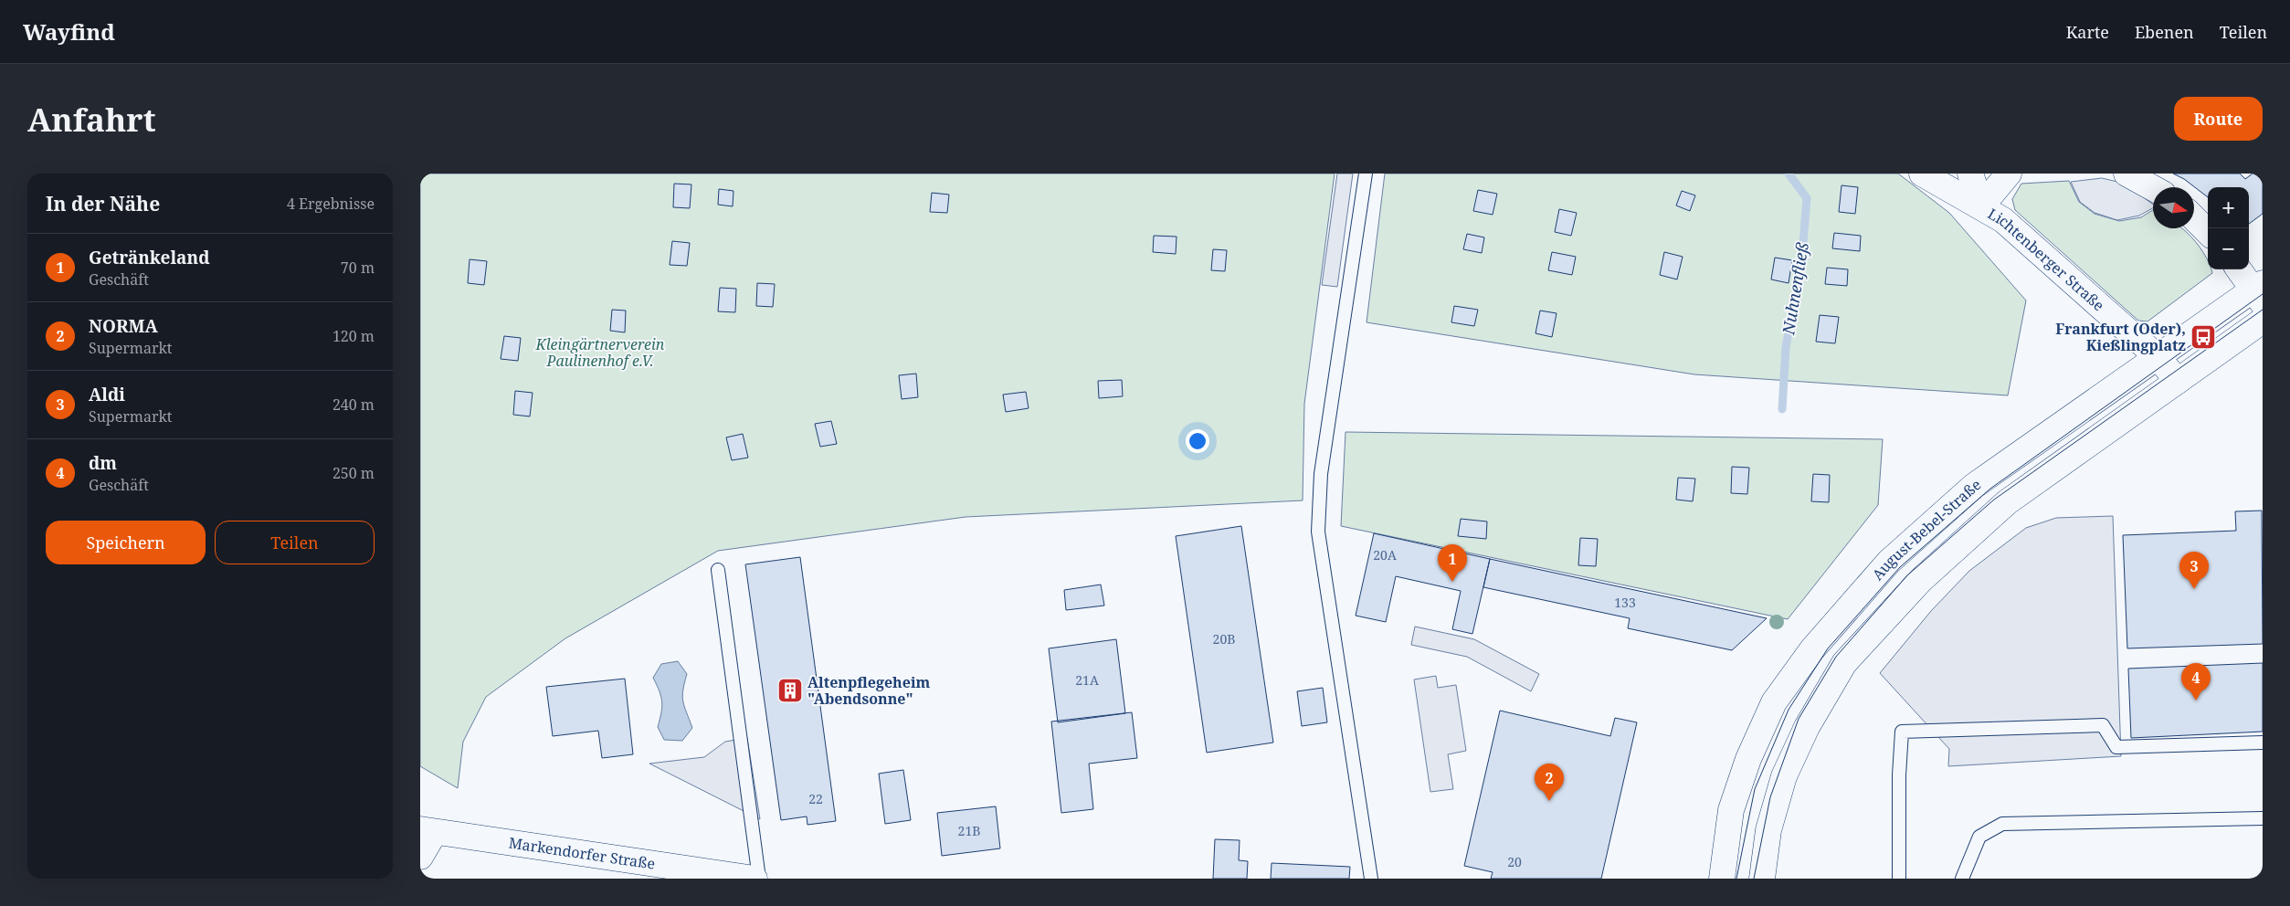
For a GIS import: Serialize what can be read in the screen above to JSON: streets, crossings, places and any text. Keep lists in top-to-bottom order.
{
  "streets": {
    "street": ["Lichtenberger Straße", "August-Bebel-Straße", "Markendorfer Straße"]
  },
  "crossings": [
    ["Lichtenberger Straße", "August-Bebel-Straße"]
  ],
  "water": ["Nuhnenfließ"],
  "parks": ["Kleingärtnerverein Paulinenhof e.V."],
  "places": {
    "bus stop": ["Frankfurt (Oder), Kießlingplatz"],
    "building": ["Altenpflegeheim \"Abendsonne\""]
  },
  "house_numbers": [
    "20A",
    "133",
    "20B",
    "21A",
    "22",
    "21B",
    "20"
  ],
  "north": "right",
  "page": {
    "header": "Wayfind",
    "nav": ["Karte", "Ebenen", "Teilen"],
    "buttons": [
      "Route",
      ["Speichern", "Teilen"]
    ],
    "title": "Anfahrt",
    "heading": ["In der Nähe", "4 Ergebnisse"],
    "map_buttons": ["+", "−"],
    "list": [
      {
        "mark": "1",
        "name": "Getränkeland",
        "note": "Geschäft",
        "value": "70 m"
      },
      {
        "mark": "2",
        "name": "NORMA",
        "note": "Supermarkt",
        "value": "120 m"
      },
      {
        "mark": "3",
        "name": "Aldi",
        "note": "Supermarkt",
        "value": "240 m"
      },
      {
        "mark": "4",
        "name": "dm",
        "note": "Geschäft",
        "value": "250 m"
      }
    ],
    "pins": [
      "1",
      "3",
      "4",
      "2"
    ]
  }
}
